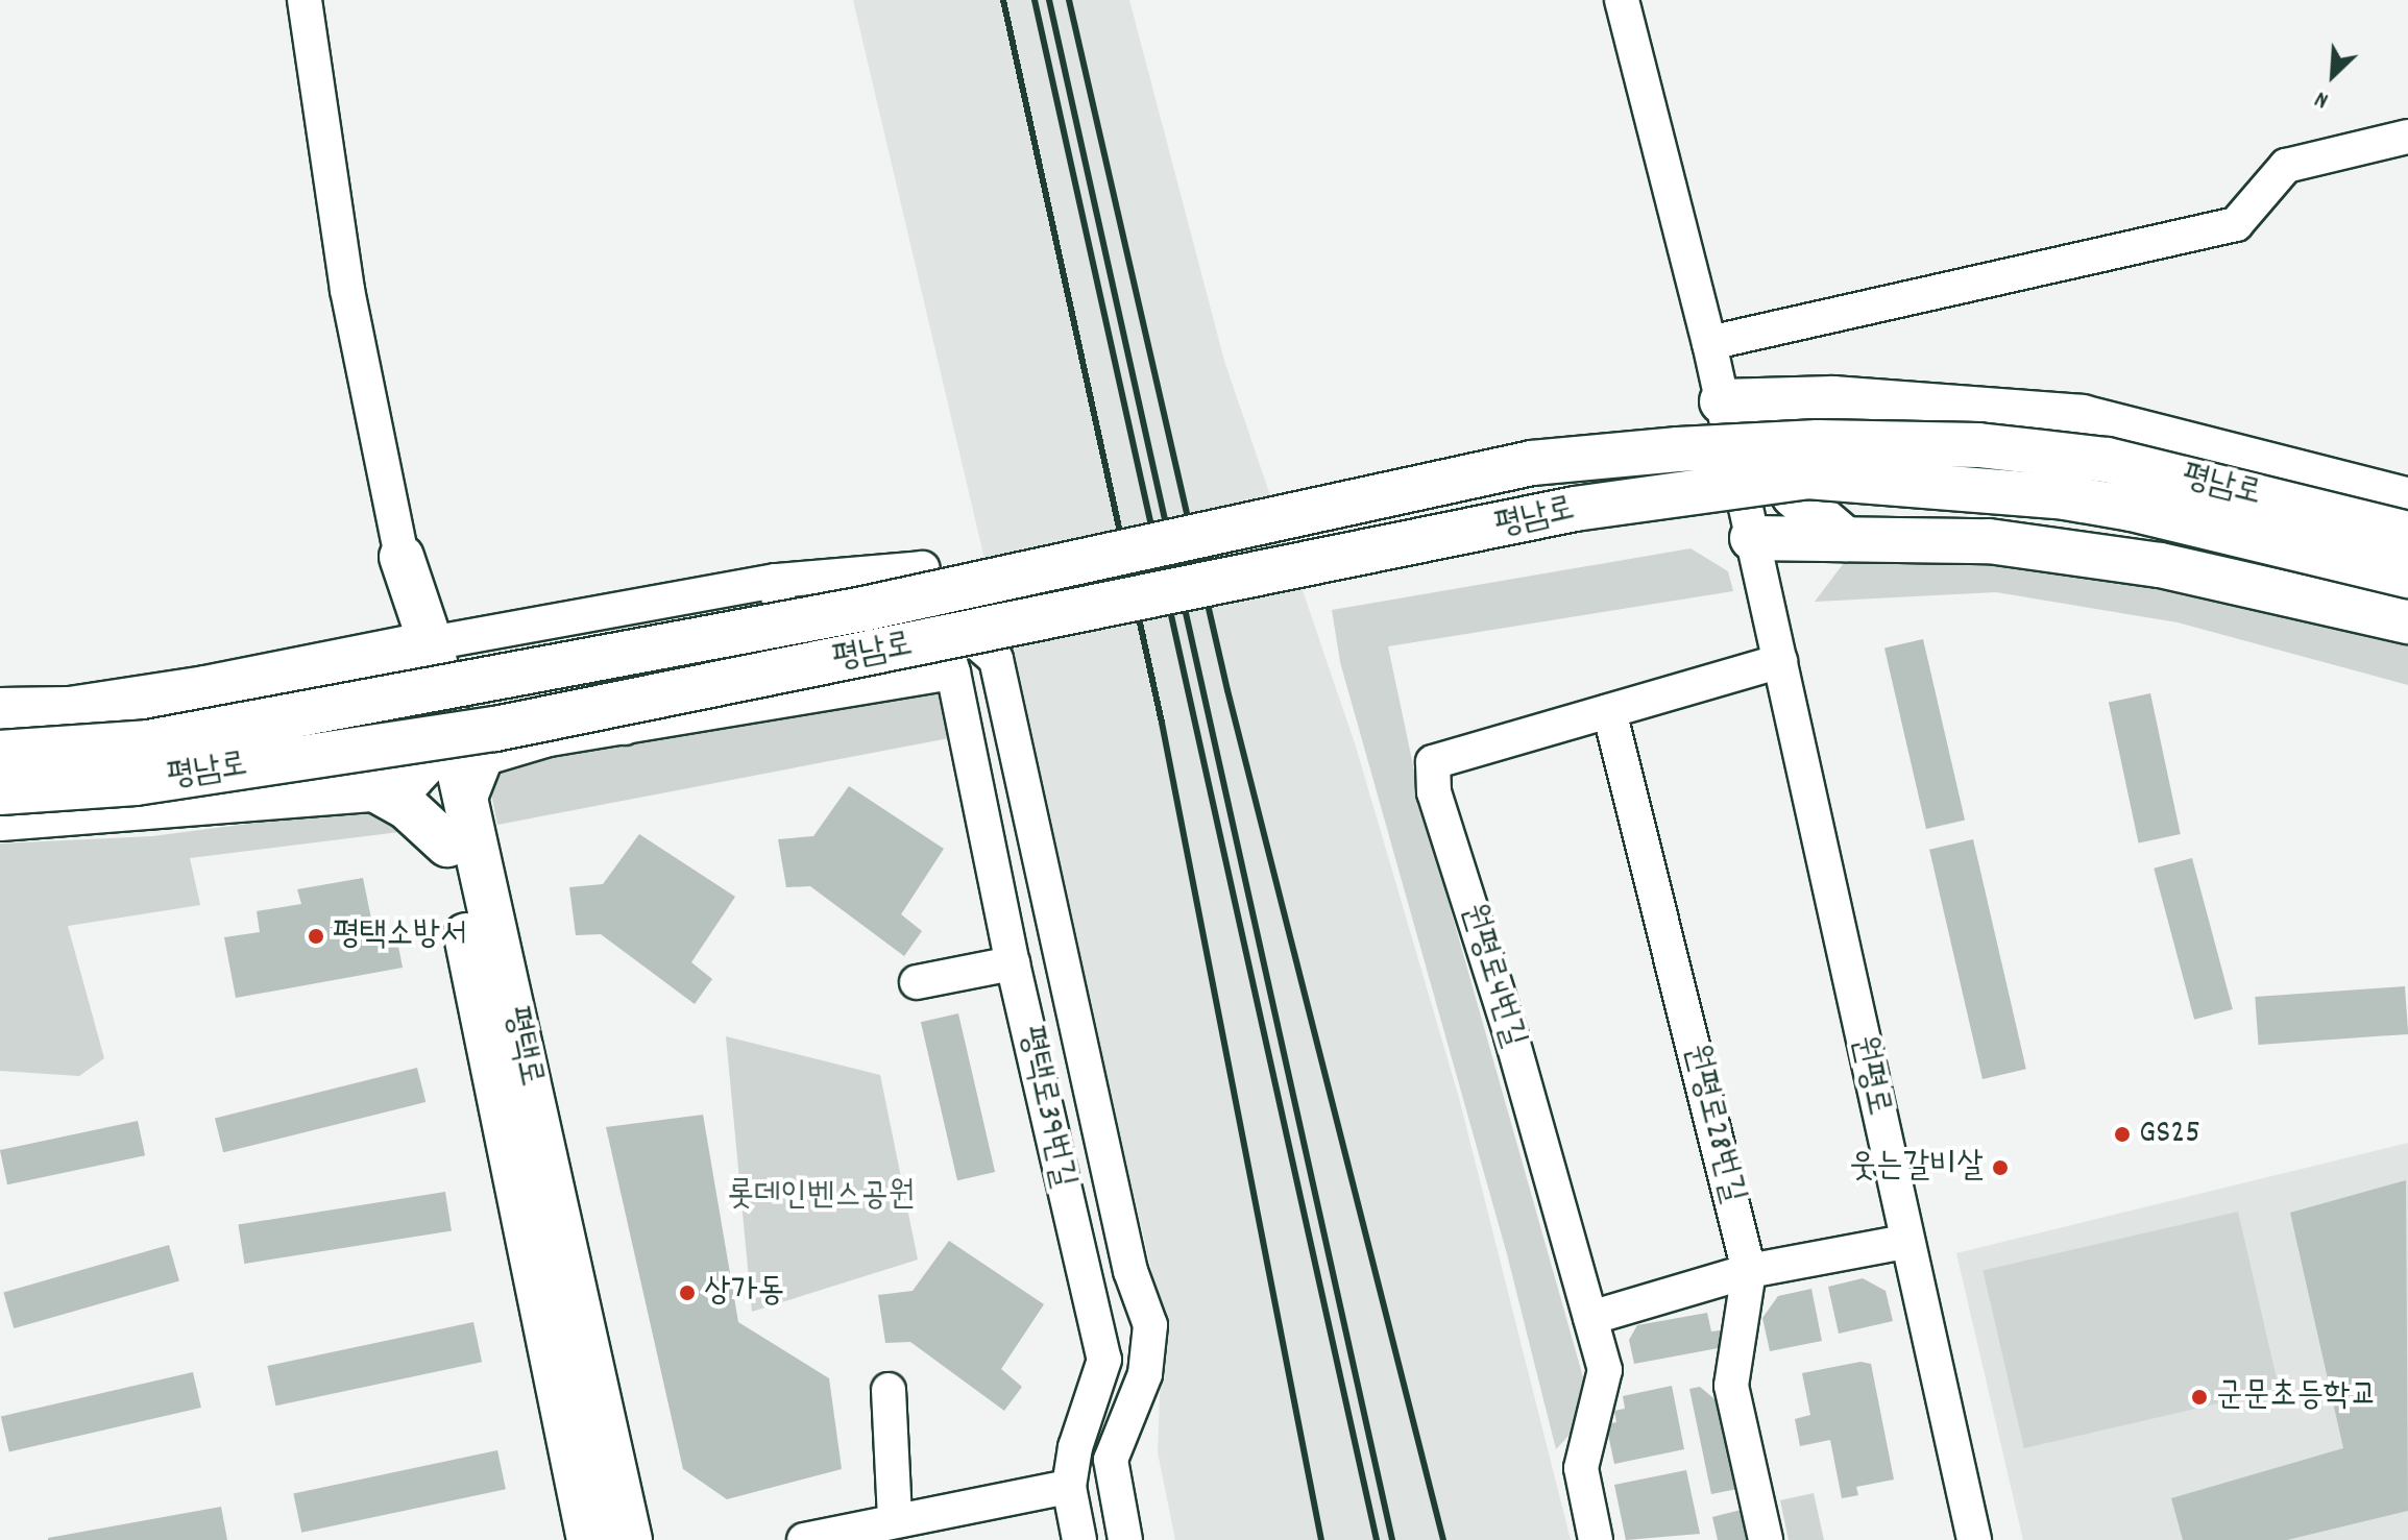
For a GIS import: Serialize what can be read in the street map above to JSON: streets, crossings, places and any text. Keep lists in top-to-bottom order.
{
  "streets": {
    "main road": ["평남로", "평택로"],
    "street": [
      "원평로4번길",
      "원평로",
      "평택로39번길",
      "원평로28번길"
    ]
  },
  "crossings": [
    ["원평로4번길", "원평로"],
    ["원평로4번길", "원평로28번길"]
  ],
  "parks": ["롯데인벤스공원"],
  "places": [
    "평택소방서",
    "GS25",
    "웃는갈비살",
    "상가동",
    "군문초등학교"
  ],
  "north": "bottom left"
}
